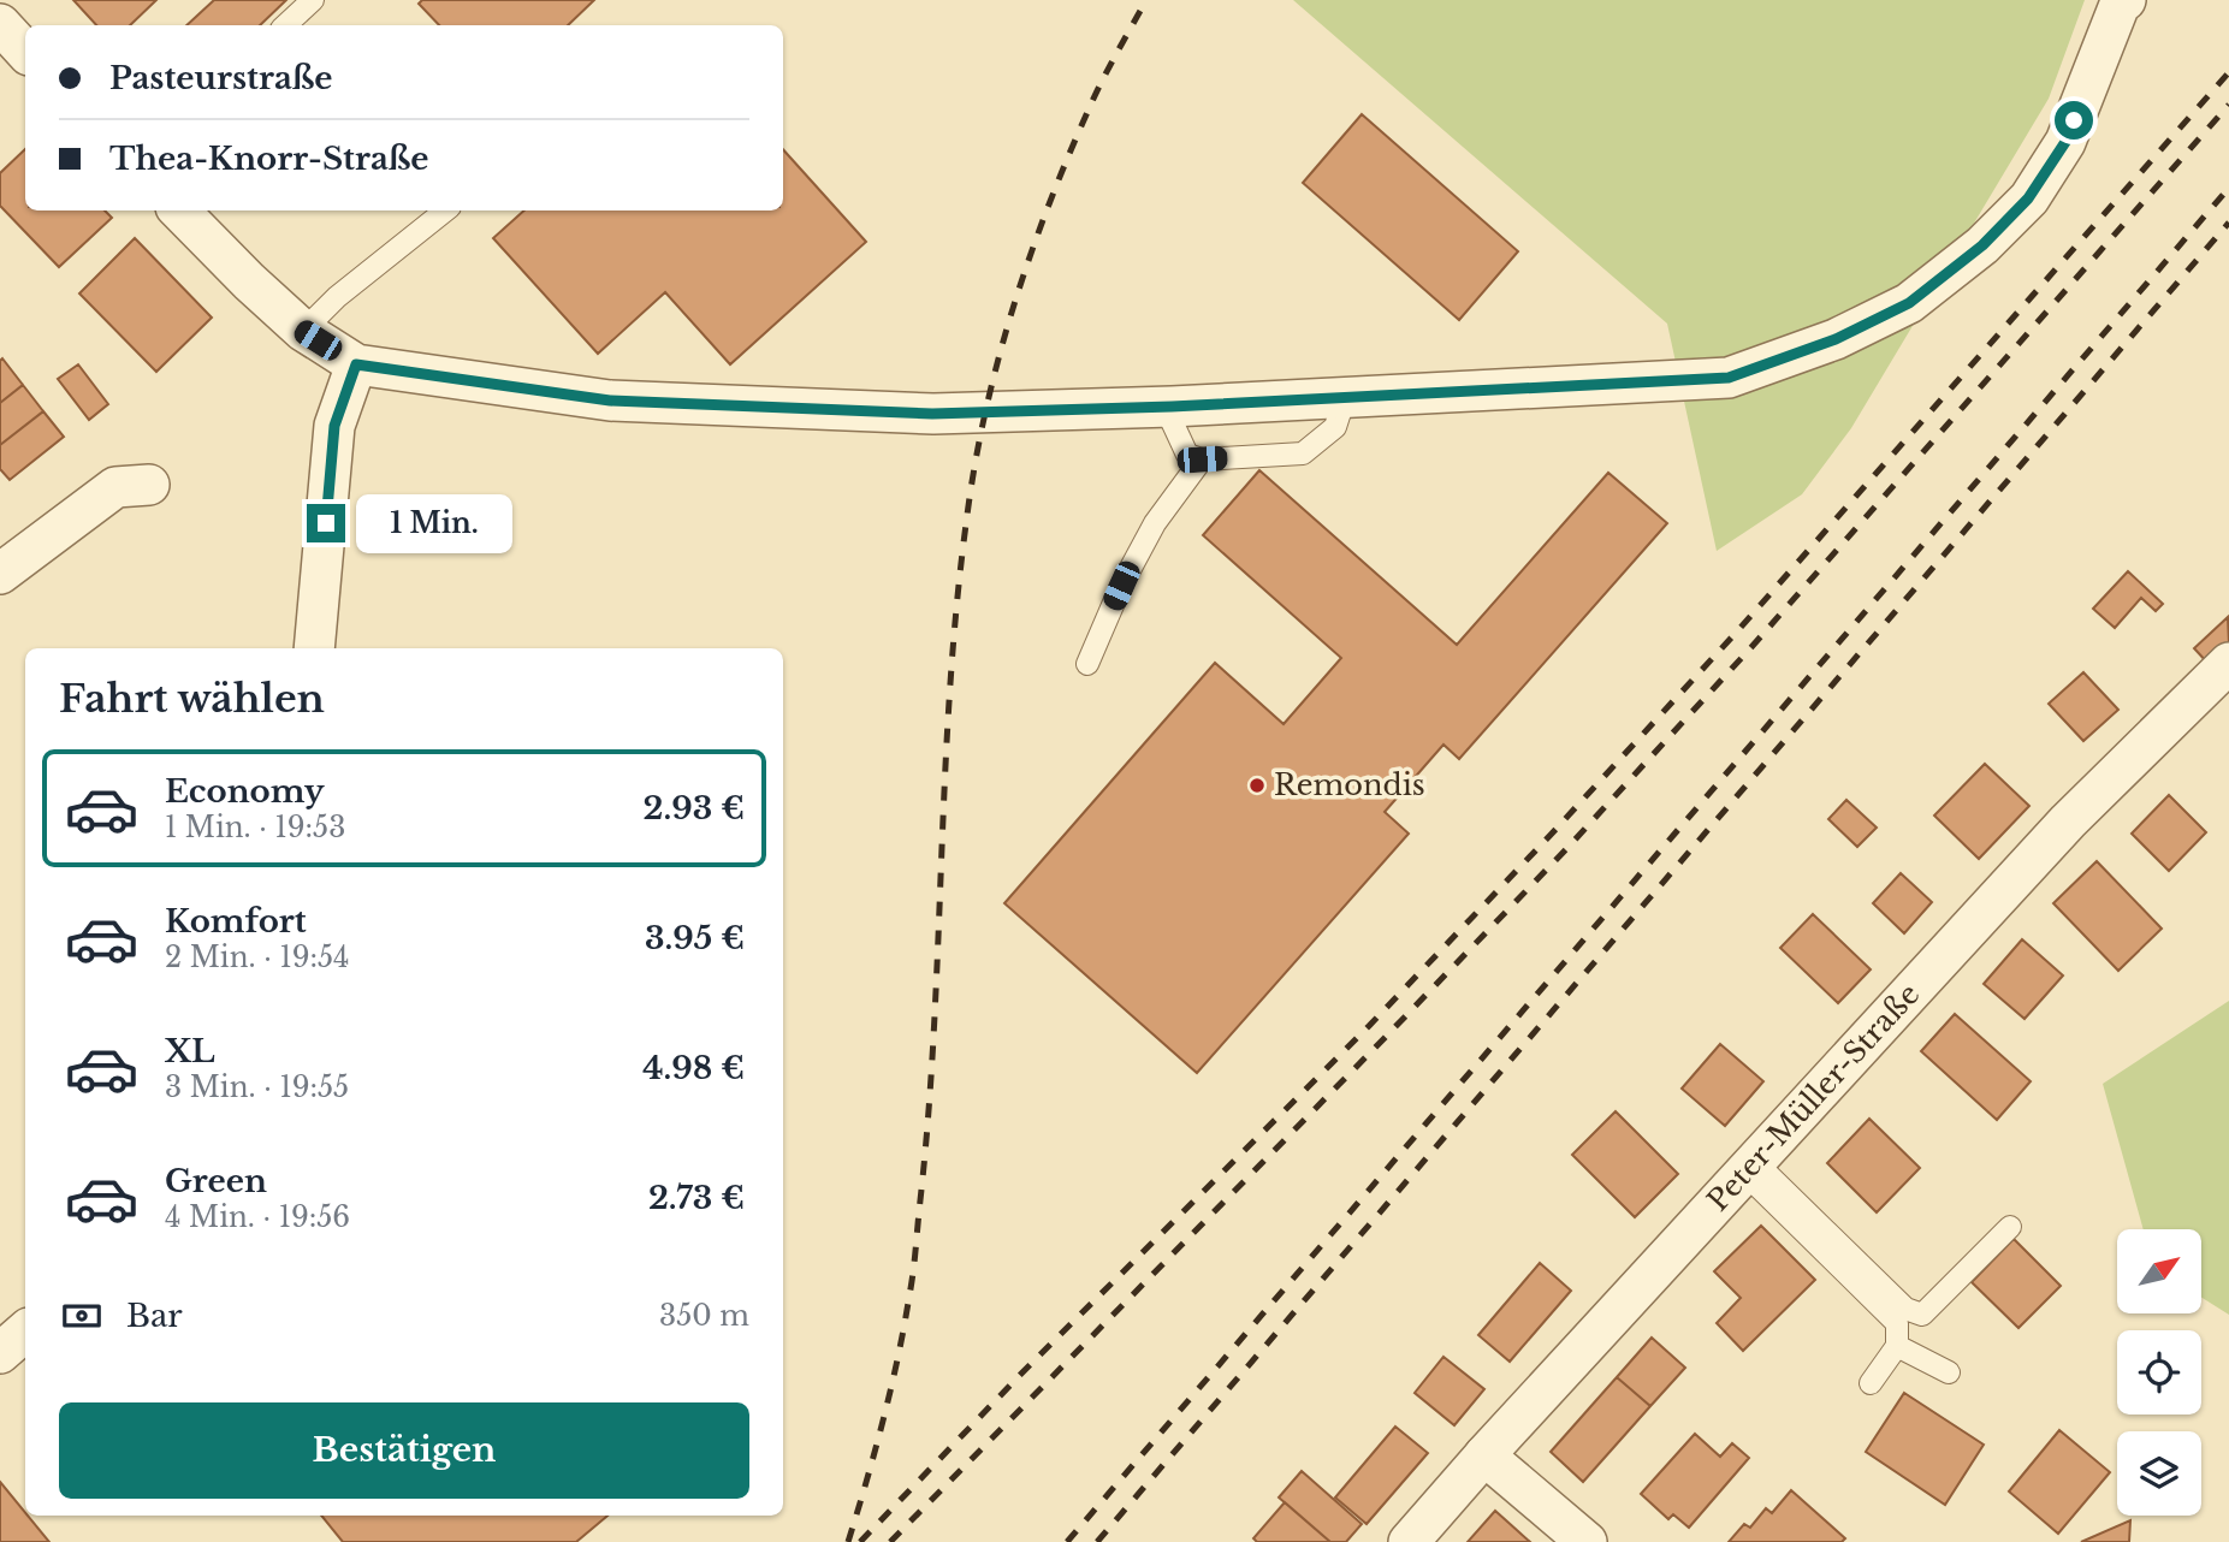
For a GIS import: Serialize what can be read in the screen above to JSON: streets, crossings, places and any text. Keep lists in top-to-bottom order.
{
  "streets": {
    "street": ["Peter-Müller-Straße"]
  },
  "places": ["Remondis"],
  "north": "top right",
  "page": {
    "banner": ["Pasteurstraße", "Thea-Knorr-Straße"],
    "bubble": "1 Min.",
    "heading": "Fahrt wählen",
    "list": [
      {
        "name": "Economy",
        "note": "1 Min. · 19:53",
        "value": "2.93 €"
      },
      {
        "name": "Komfort",
        "note": "2 Min. · 19:54",
        "value": "3.95 €"
      },
      {
        "name": "XL",
        "note": "3 Min. · 19:55",
        "value": "4.98 €"
      },
      {
        "name": "Green",
        "note": "4 Min. · 19:56",
        "value": "2.73 €"
      }
    ],
    "pay": ["Bar", "350 m"],
    "buttons": "Bestätigen"
  }
}
